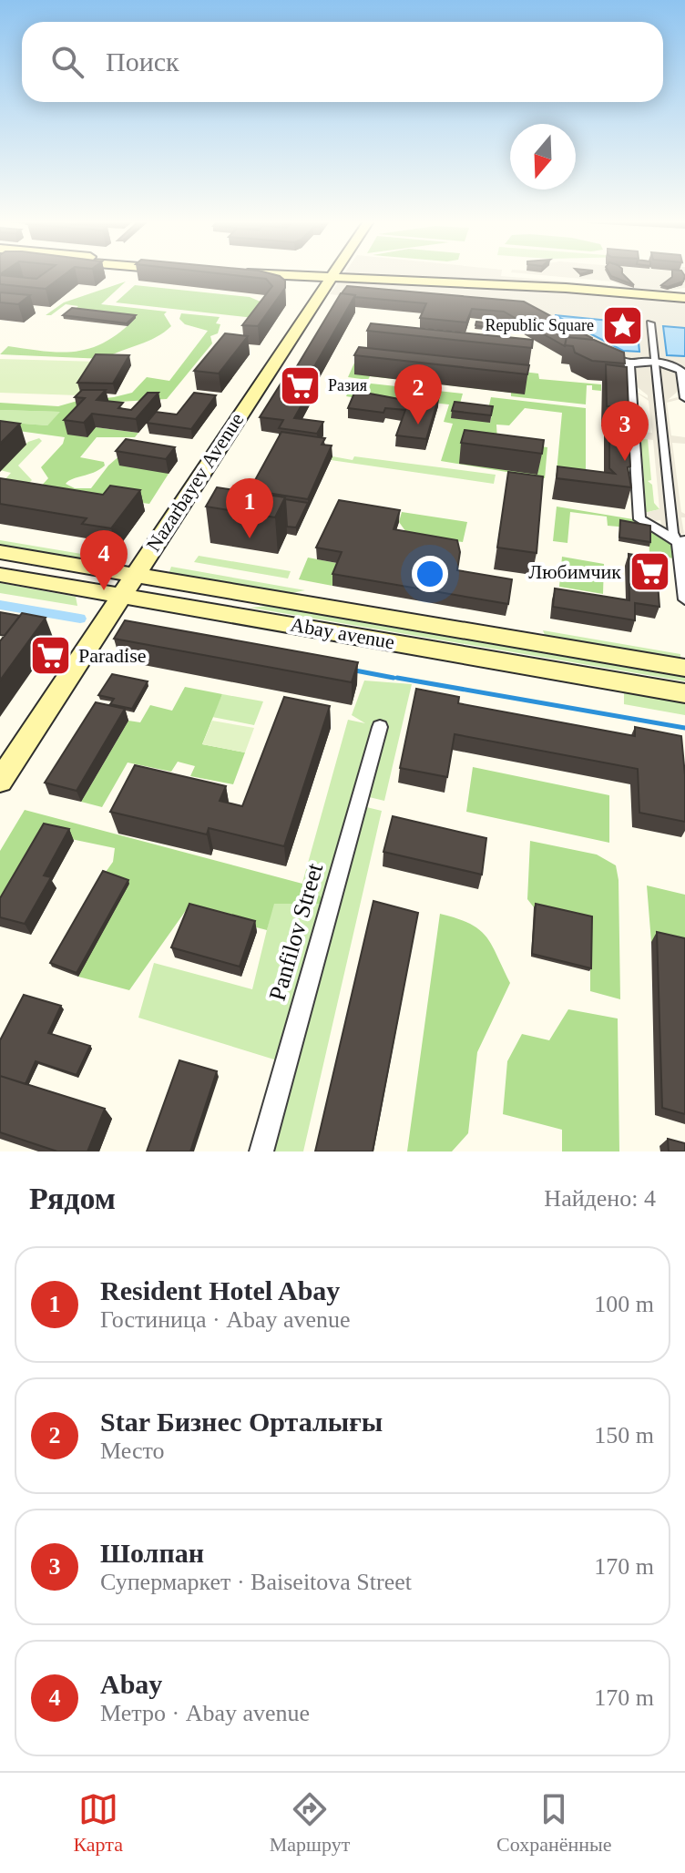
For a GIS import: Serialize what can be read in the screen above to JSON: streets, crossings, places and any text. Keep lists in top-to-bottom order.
{
  "streets": {
    "main road": ["Nazarbayev Avenue", "Abay avenue"],
    "street": ["Panfilov Street"]
  },
  "crossings": [
    ["Nazarbayev Avenue", "Abay avenue"]
  ],
  "places": {
    "place": ["Republic Square"],
    "supermarket": ["Разия", "Любимчик", "Paradise"]
  },
  "north": "bottom",
  "page": {
    "search": "Поиск",
    "pins": [
      "2",
      "3",
      "1",
      "4"
    ],
    "heading": ["Рядом", "Найдено: 4"],
    "list": [
      {
        "mark": "1",
        "name": "Resident Hotel Abay",
        "note": "Гостиница · Abay avenue",
        "value": "100 m"
      },
      {
        "mark": "2",
        "name": "Star Бизнес Орталығы",
        "note": "Место",
        "value": "150 m"
      },
      {
        "mark": "3",
        "name": "Шолпан",
        "note": "Супермаркет · Baiseitova Street",
        "value": "170 m"
      },
      {
        "mark": "4",
        "name": "Abay",
        "note": "Метро · Abay avenue",
        "value": "170 m"
      }
    ],
    "nav": ["Карта", "Маршрут", "Сохранённые"]
  }
}
